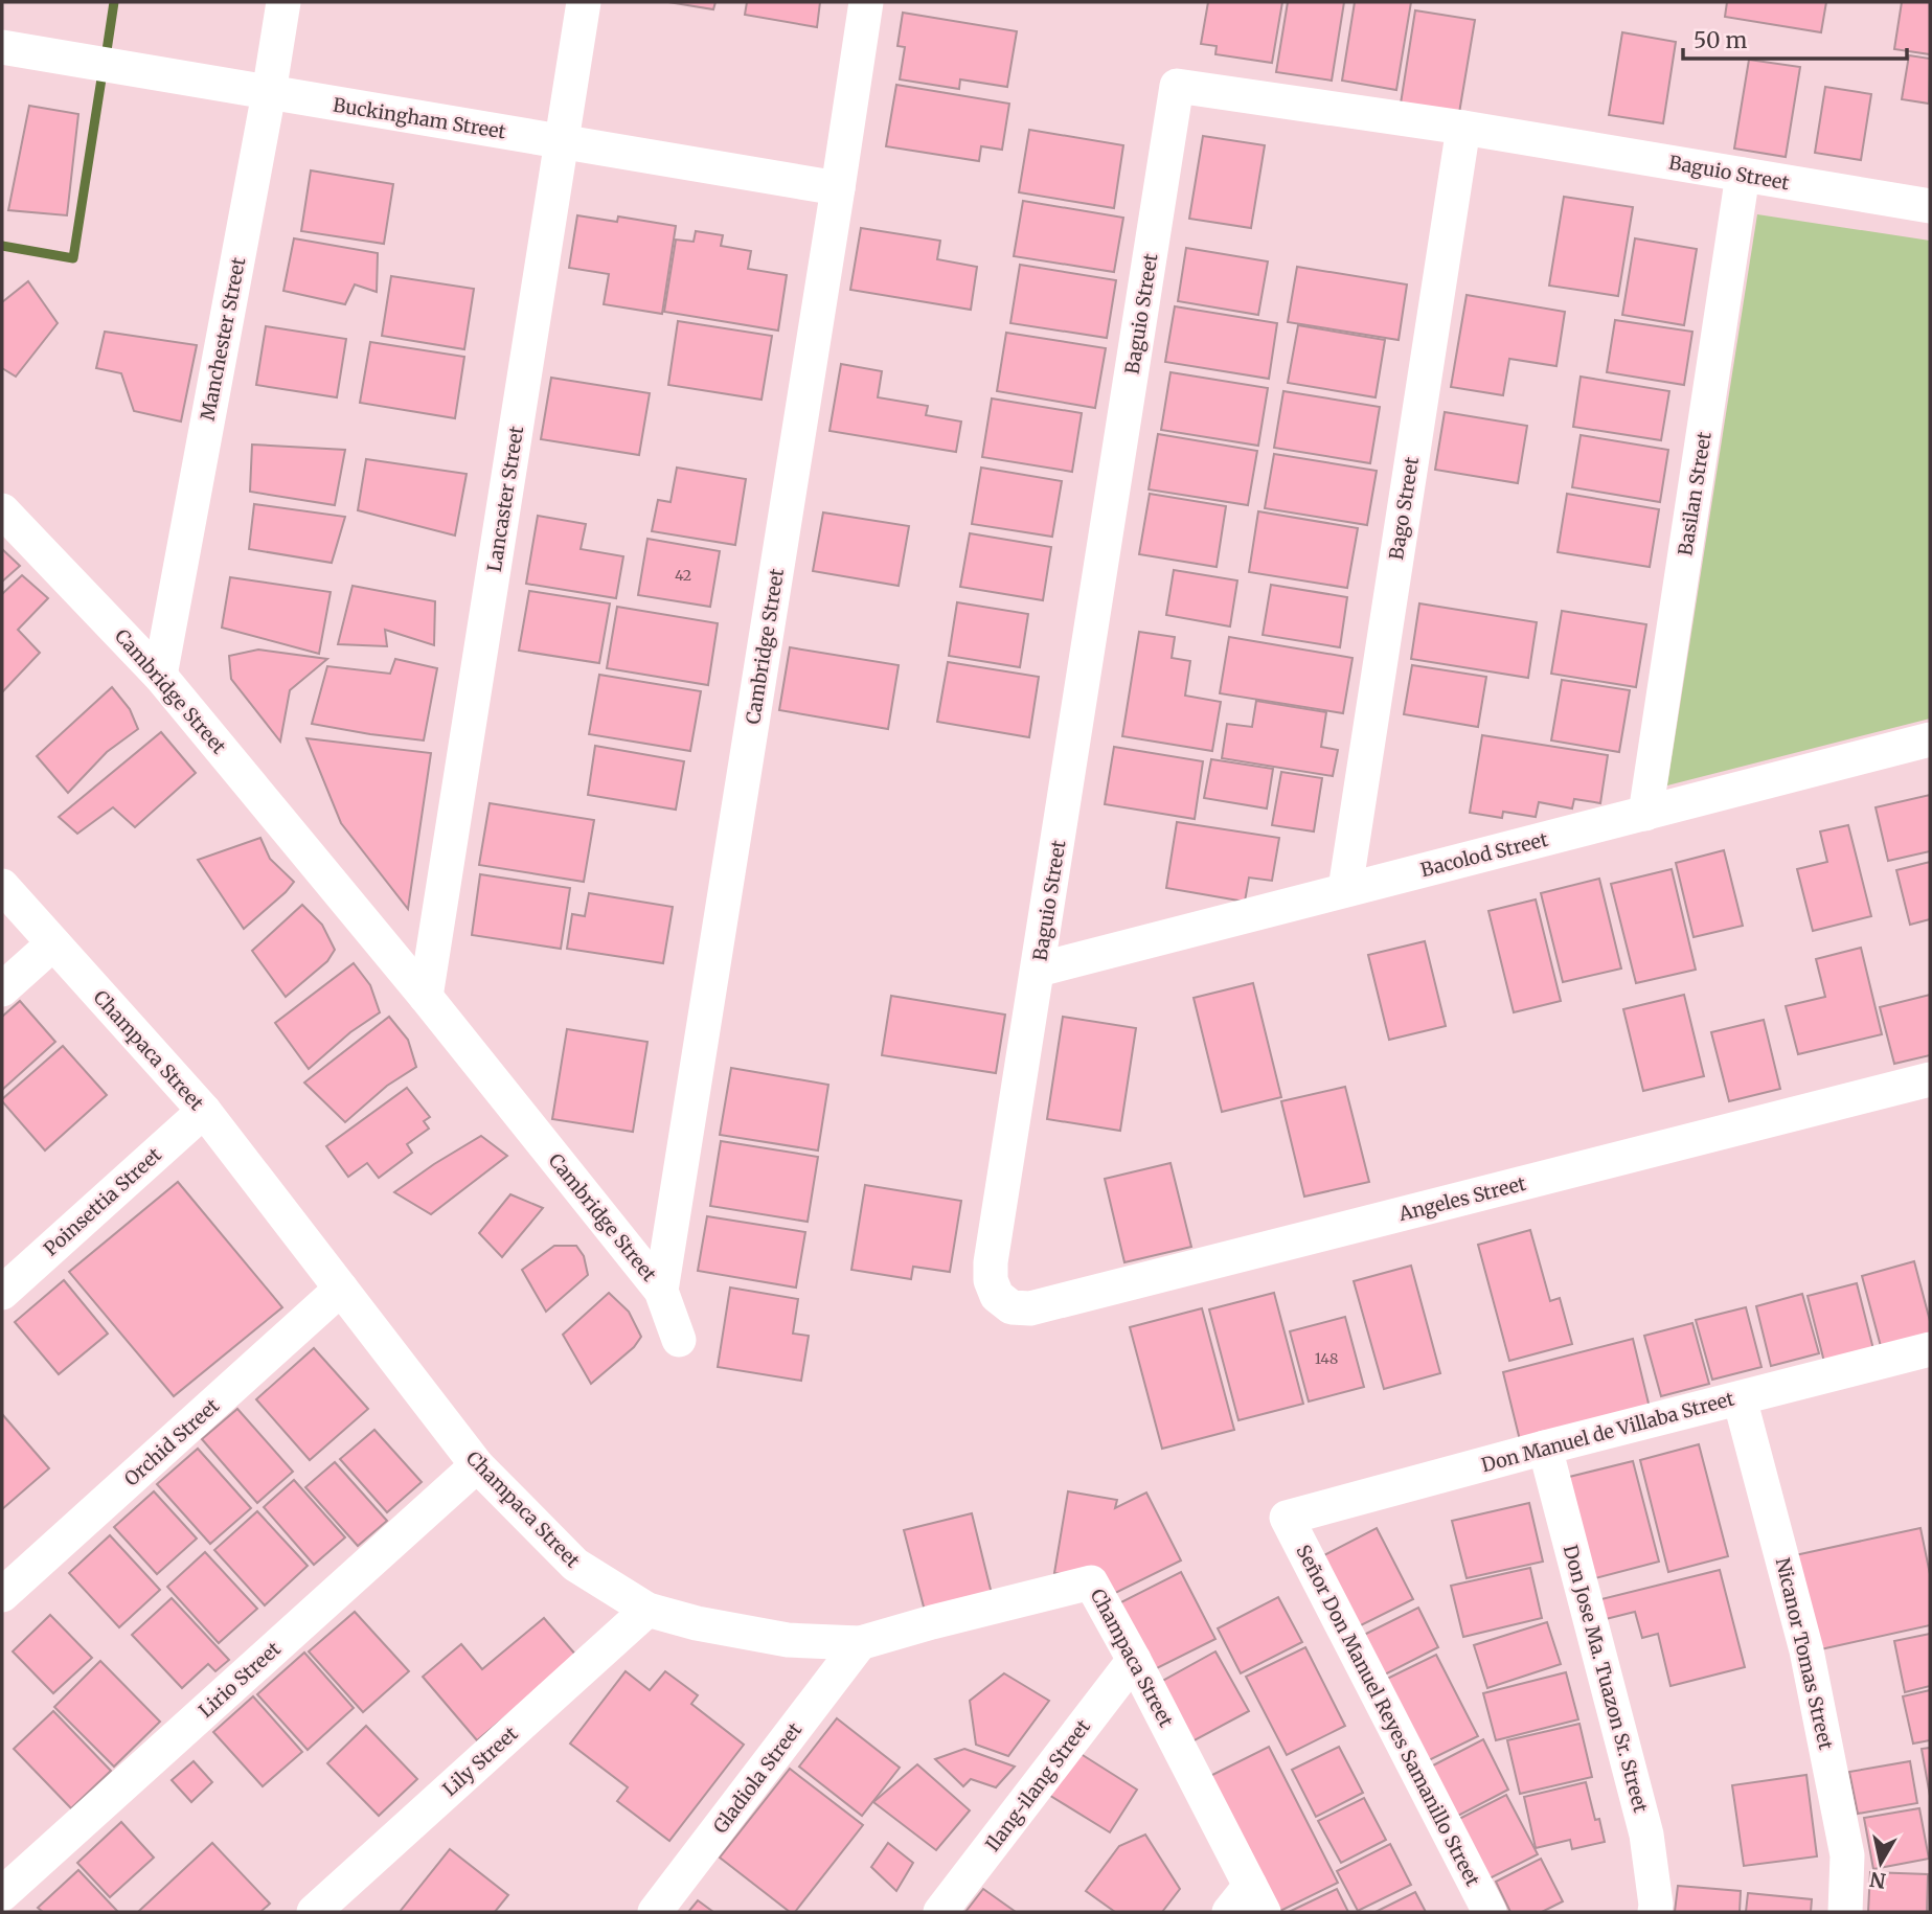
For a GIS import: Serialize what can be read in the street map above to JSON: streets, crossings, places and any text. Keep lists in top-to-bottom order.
{
  "streets": {
    "street": [
      "Buckingham Street",
      "Baguio Street",
      "Manchester Street",
      "Basilan Street",
      "Lancaster Street",
      "Bago Street",
      "Cambridge Street",
      "Bacolod Street",
      "Champaca Street",
      "Angeles Street",
      "Poinsettia Street",
      "Don Manuel de Villaba Street",
      "Orchid Street",
      "Nicanor Tomas Street",
      "Don Jose Ma. Tuazon Sr. Street",
      "Lirio Street",
      "Señor Don Manuel Reyes Samanillo Street",
      "Lily Street",
      "Gladiola Street",
      "Ilang-ilang Street"
    ]
  },
  "crossings": [
    ["Buckingham Street", "Manchester Street"],
    ["Buckingham Street", "Lancaster Street"],
    ["Buckingham Street", "Cambridge Street"],
    ["Baguio Street", "Basilan Street"],
    ["Baguio Street", "Bago Street"],
    ["Baguio Street", "Bacolod Street"],
    ["Baguio Street", "Angeles Street"],
    ["Manchester Street", "Cambridge Street"],
    ["Basilan Street", "Bacolod Street"],
    ["Lancaster Street", "Cambridge Street"],
    ["Bago Street", "Bacolod Street"],
    ["Champaca Street", "Poinsettia Street"],
    ["Champaca Street", "Orchid Street"],
    ["Champaca Street", "Lirio Street"],
    ["Champaca Street", "Lily Street"],
    ["Champaca Street", "Gladiola Street"],
    ["Champaca Street", "Ilang-ilang Street"],
    ["Don Manuel de Villaba Street", "Nicanor Tomas Street"],
    ["Don Manuel de Villaba Street", "Don Jose Ma. Tuazon Sr. Street"],
    ["Don Manuel de Villaba Street", "Señor Don Manuel Reyes Samanillo Street"]
  ],
  "house_numbers": ["42", "148"],
  "scale_bar": "50 m",
  "north": "bottom"
}
